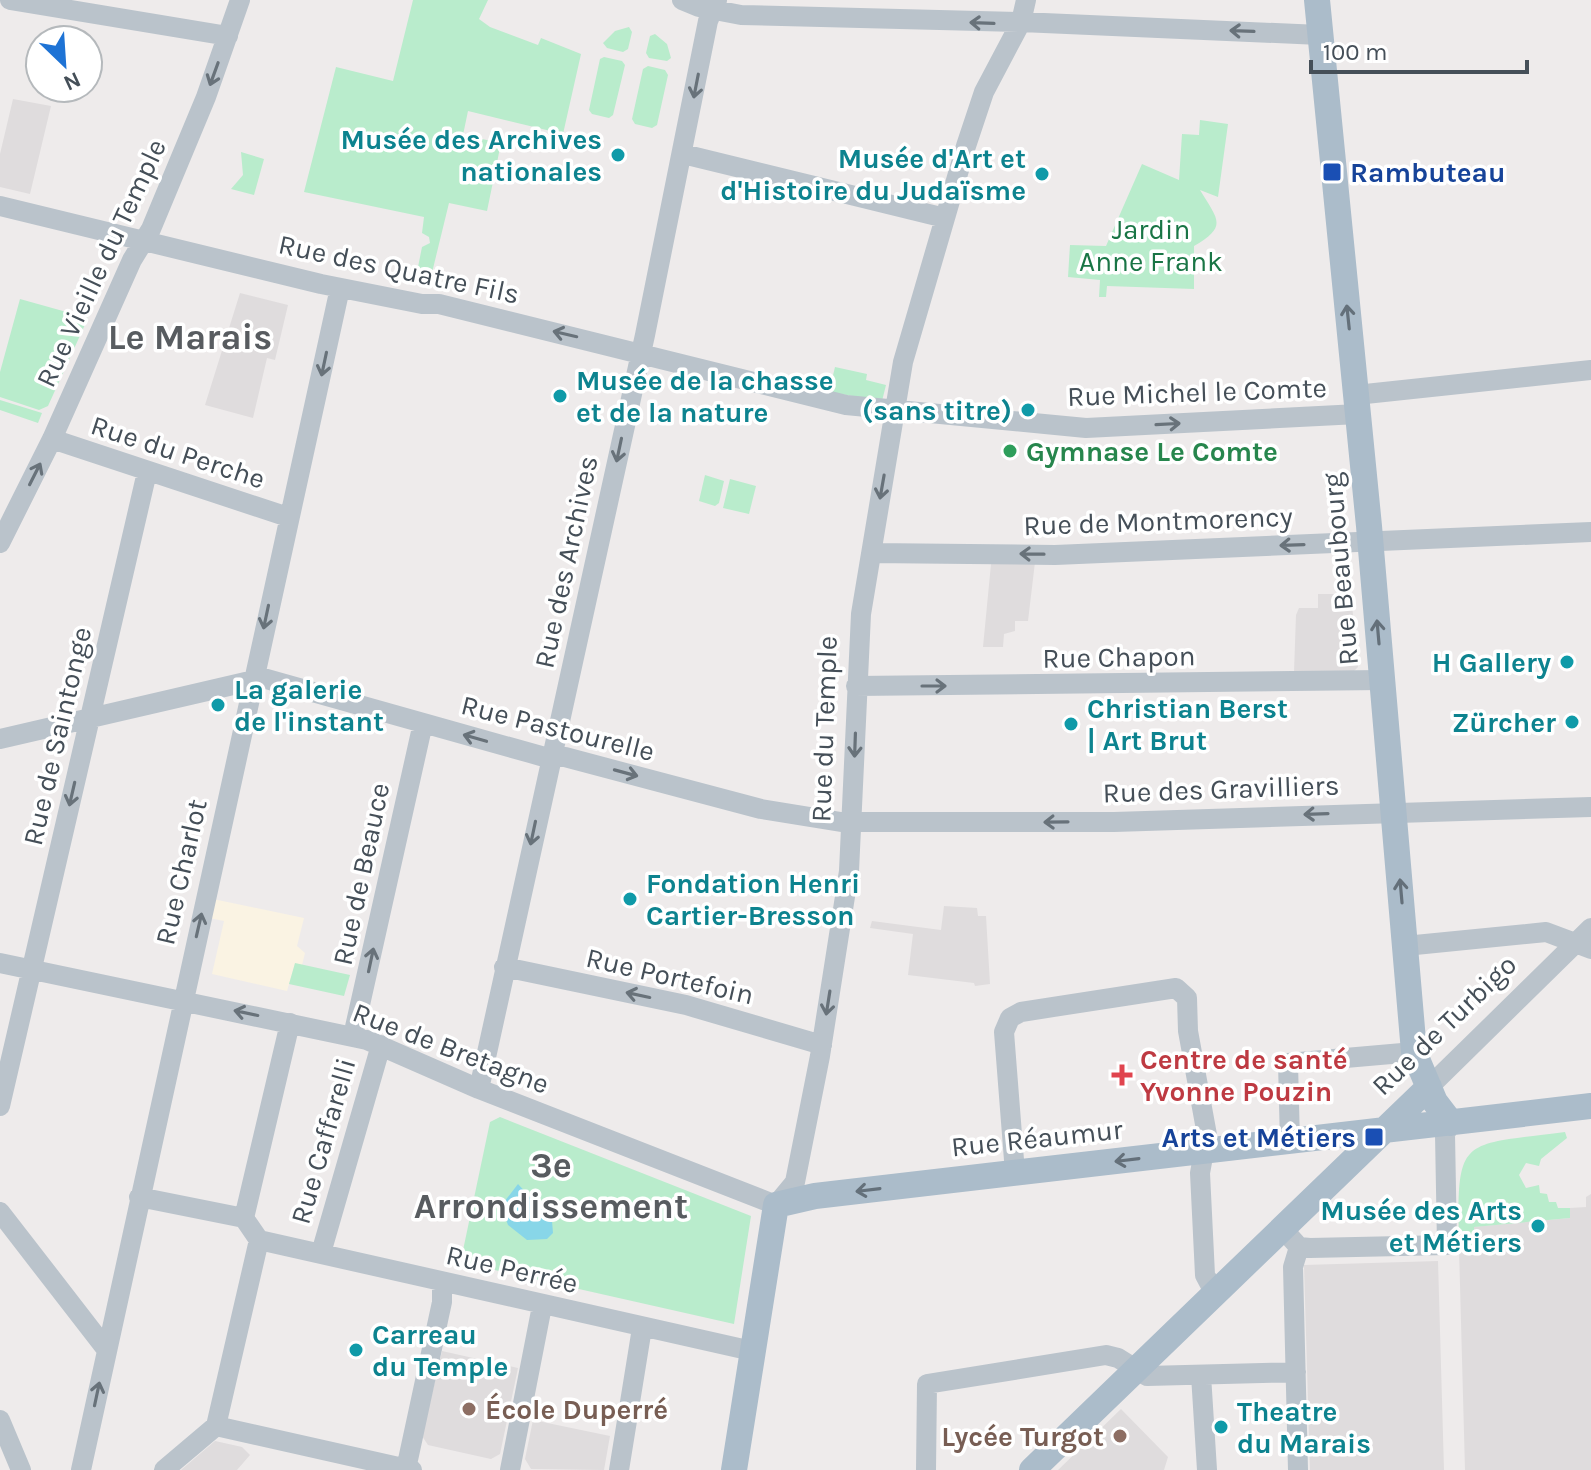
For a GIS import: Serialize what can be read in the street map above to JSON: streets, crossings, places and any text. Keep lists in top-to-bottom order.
{
  "streets": {
    "main road": [
      "Rue Beaubourg",
      "Rue du Temple",
      "Rue de Turbigo",
      "Rue Réaumur"
    ],
    "street": [
      "Rue Vieille du Temple",
      "Rue des Quatre Fils",
      "Rue Michel le Comte",
      "Rue du Perche",
      "Rue de Montmorency",
      "Rue des Archives",
      "Rue Chapon",
      "Rue Pastourelle",
      "Rue de Saintonge",
      "Rue des Gravilliers",
      "Rue Charlot",
      "Rue de Beauce",
      "Rue Portefoin",
      "Rue de Bretagne",
      "Rue Caffarelli",
      "Rue Perrée"
    ]
  },
  "crossings": [
    ["Rue Vieille du Temple", "Rue des Quatre Fils"],
    ["Rue Vieille du Temple", "Rue du Perche"],
    ["Rue des Quatre Fils", "Rue Michel le Comte"],
    ["Rue des Quatre Fils", "Rue des Archives"],
    ["Rue des Quatre Fils", "Rue du Temple"],
    ["Rue des Quatre Fils", "Rue Charlot"],
    ["Rue Michel le Comte", "Rue Beaubourg"],
    ["Rue Michel le Comte", "Rue du Temple"],
    ["Rue du Perche", "Rue de Saintonge"],
    ["Rue du Perche", "Rue Charlot"],
    ["Rue de Montmorency", "Rue Beaubourg"],
    ["Rue de Montmorency", "Rue du Temple"],
    ["Rue des Archives", "Rue Pastourelle"],
    ["Rue des Archives", "Rue Portefoin"],
    ["Rue des Archives", "Rue de Bretagne"],
    ["Rue Beaubourg", "Rue Chapon"],
    ["Rue Beaubourg", "Rue des Gravilliers"],
    ["Rue Beaubourg", "Rue de Turbigo"],
    ["Rue Beaubourg", "Rue Réaumur"],
    ["Rue Chapon", "Rue du Temple"],
    ["Rue Pastourelle", "Rue du Temple"],
    ["Rue Pastourelle", "Rue des Gravilliers"],
    ["Rue Pastourelle", "Rue Charlot"],
    ["Rue Pastourelle", "Rue de Beauce"],
    ["Rue du Temple", "Rue des Gravilliers"],
    ["Rue du Temple", "Rue Portefoin"],
    ["Rue du Temple", "Rue de Bretagne"],
    ["Rue du Temple", "Rue Réaumur"],
    ["Rue du Temple", "Rue Perrée"],
    ["Rue de Saintonge", "Rue de Bretagne"],
    ["Rue Charlot", "Rue de Bretagne"],
    ["Rue de Beauce", "Rue de Bretagne"],
    ["Rue de Turbigo", "Rue Réaumur"],
    ["Rue de Bretagne", "Rue Réaumur"],
    ["Rue de Bretagne", "Rue Caffarelli"],
    ["Rue Caffarelli", "Rue Perrée"]
  ],
  "one_way": [
    "Rue Michel le Comte",
    "Rue de Montmorency",
    "Rue des Archives",
    "Rue Beaubourg",
    "Rue Chapon",
    "Rue de Saintonge",
    "Rue des Gravilliers",
    "Rue de Beauce",
    "Rue Portefoin",
    "Rue Réaumur"
  ],
  "districts": ["Le Marais", "3e Arrondissement"],
  "parks": ["Jardin Anne Frank"],
  "places": {
    "other": [
      "Musée des Archives nationales",
      "Musée d'Art et d'Histoire du Judaïsme",
      "Musée de la chasse et de la nature",
      "(sans titre)",
      "Gymnase Le Comte",
      "H Gallery",
      "La galerie de l'instant",
      "Zürcher",
      "Christian Berst | Art Brut",
      "Fondation Henri Cartier-Bresson",
      "Musée des Arts et Métiers",
      "Carreau du Temple",
      "École Duperré",
      "Theatre du Marais",
      "Lycée Turgot"
    ],
    "transit": ["Rambuteau", "Arts et Métiers"],
    "health": ["Centre de santé Yvonne Pouzin"]
  },
  "scale_bar": "100 m",
  "north": "bottom right"
}
